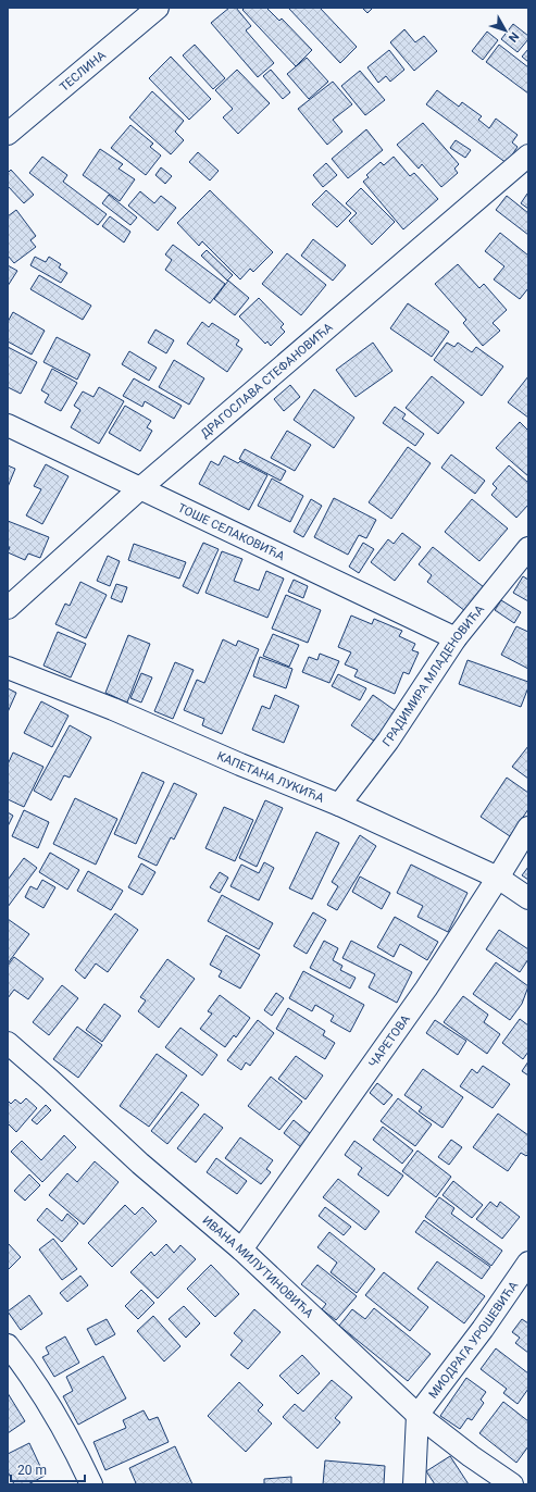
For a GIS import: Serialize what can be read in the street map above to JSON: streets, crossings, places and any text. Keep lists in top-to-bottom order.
{
  "streets": {
    "street": [
      "ТЕСЛИНА",
      "ДРАГОСЛАВА СТЕФАНОВИЋА",
      "ТОШЕ СЕЛАКОВИЋА",
      "ГРАДИМИРА МЛАДЕНОВИЋА",
      "КАПЕТАНА ЛУКИЋА",
      "ЧАРЕТОВА",
      "ИВАНА МИЛУТИНОВИЋА",
      "МИОДРАГА УРОШЕВИЋА"
    ]
  },
  "crossings": [
    ["ДРАГОСЛАВА СТЕФАНОВИЋА", "ТОШЕ СЕЛАКОВИЋА"],
    ["ТОШЕ СЕЛАКОВИЋА", "ГРАДИМИРА МЛАДЕНОВИЋА"],
    ["ГРАДИМИРА МЛАДЕНОВИЋА", "КАПЕТАНА ЛУКИЋА"],
    ["КАПЕТАНА ЛУКИЋА", "ЧАРЕТОВА"],
    ["ЧАРЕТОВА", "ИВАНА МИЛУТИНОВИЋА"],
    ["ИВАНА МИЛУТИНОВИЋА", "МИОДРАГА УРОШЕВИЋА"]
  ],
  "scale_bar": "20 m",
  "north": "bottom right"
}
